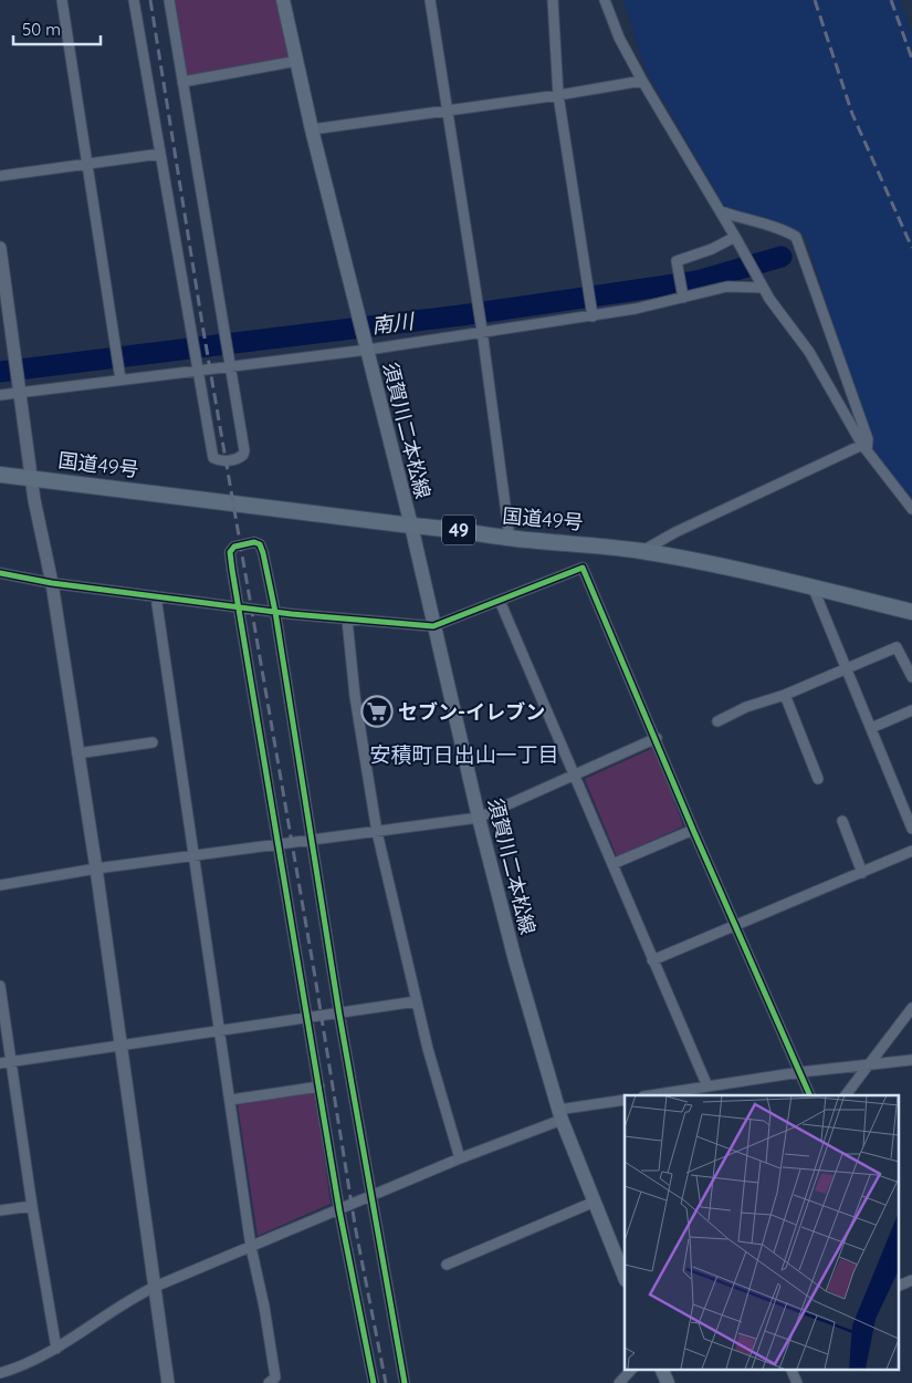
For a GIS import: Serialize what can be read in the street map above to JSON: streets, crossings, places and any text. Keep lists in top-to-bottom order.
{
  "streets": {
    "highway": ["国道49号", "49"],
    "main road": ["須賀川二本松線"]
  },
  "crossings": [
    ["須賀川二本松線", "国道49号"]
  ],
  "districts": ["安積町日出山一丁目"],
  "water": ["南川"],
  "places": {
    "supermarket": ["セブン-イレブン"]
  },
  "scale_bar": "50 m"
}
